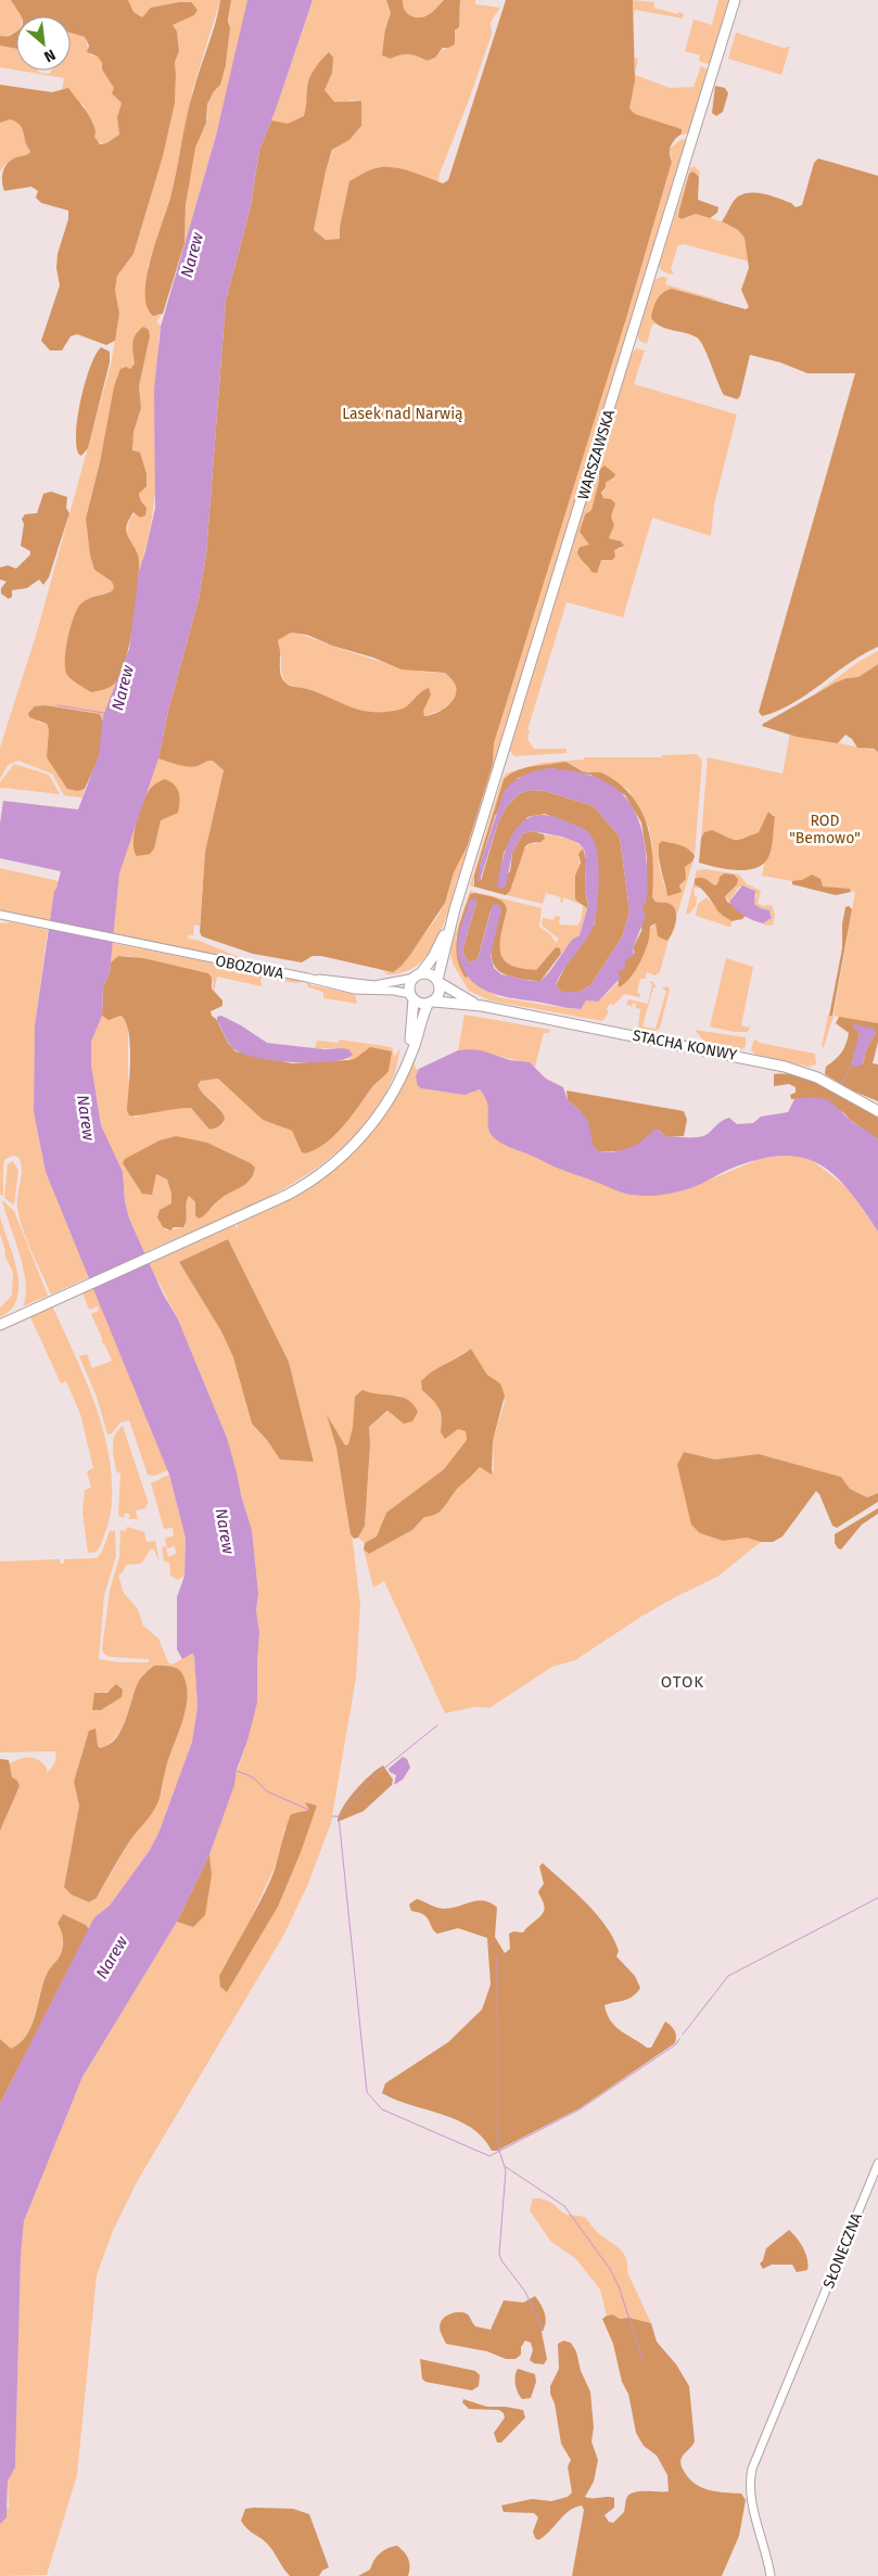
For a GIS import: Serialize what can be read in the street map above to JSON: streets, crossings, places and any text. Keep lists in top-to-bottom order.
{
  "streets": {
    "main road": ["WARSZAWSKA", "STACHA KONWY"],
    "street": ["OBOZOWA", "SŁONECZNA"]
  },
  "crossings": [
    ["WARSZAWSKA", "OBOZOWA"],
    ["WARSZAWSKA", "STACHA KONWY"],
    ["OBOZOWA", "STACHA KONWY"]
  ],
  "districts": ["OTOK"],
  "water": ["Narew"],
  "parks": ["Lasek nad Narwią", "ROD \"Bemowo\""],
  "north": "bottom right"
}
